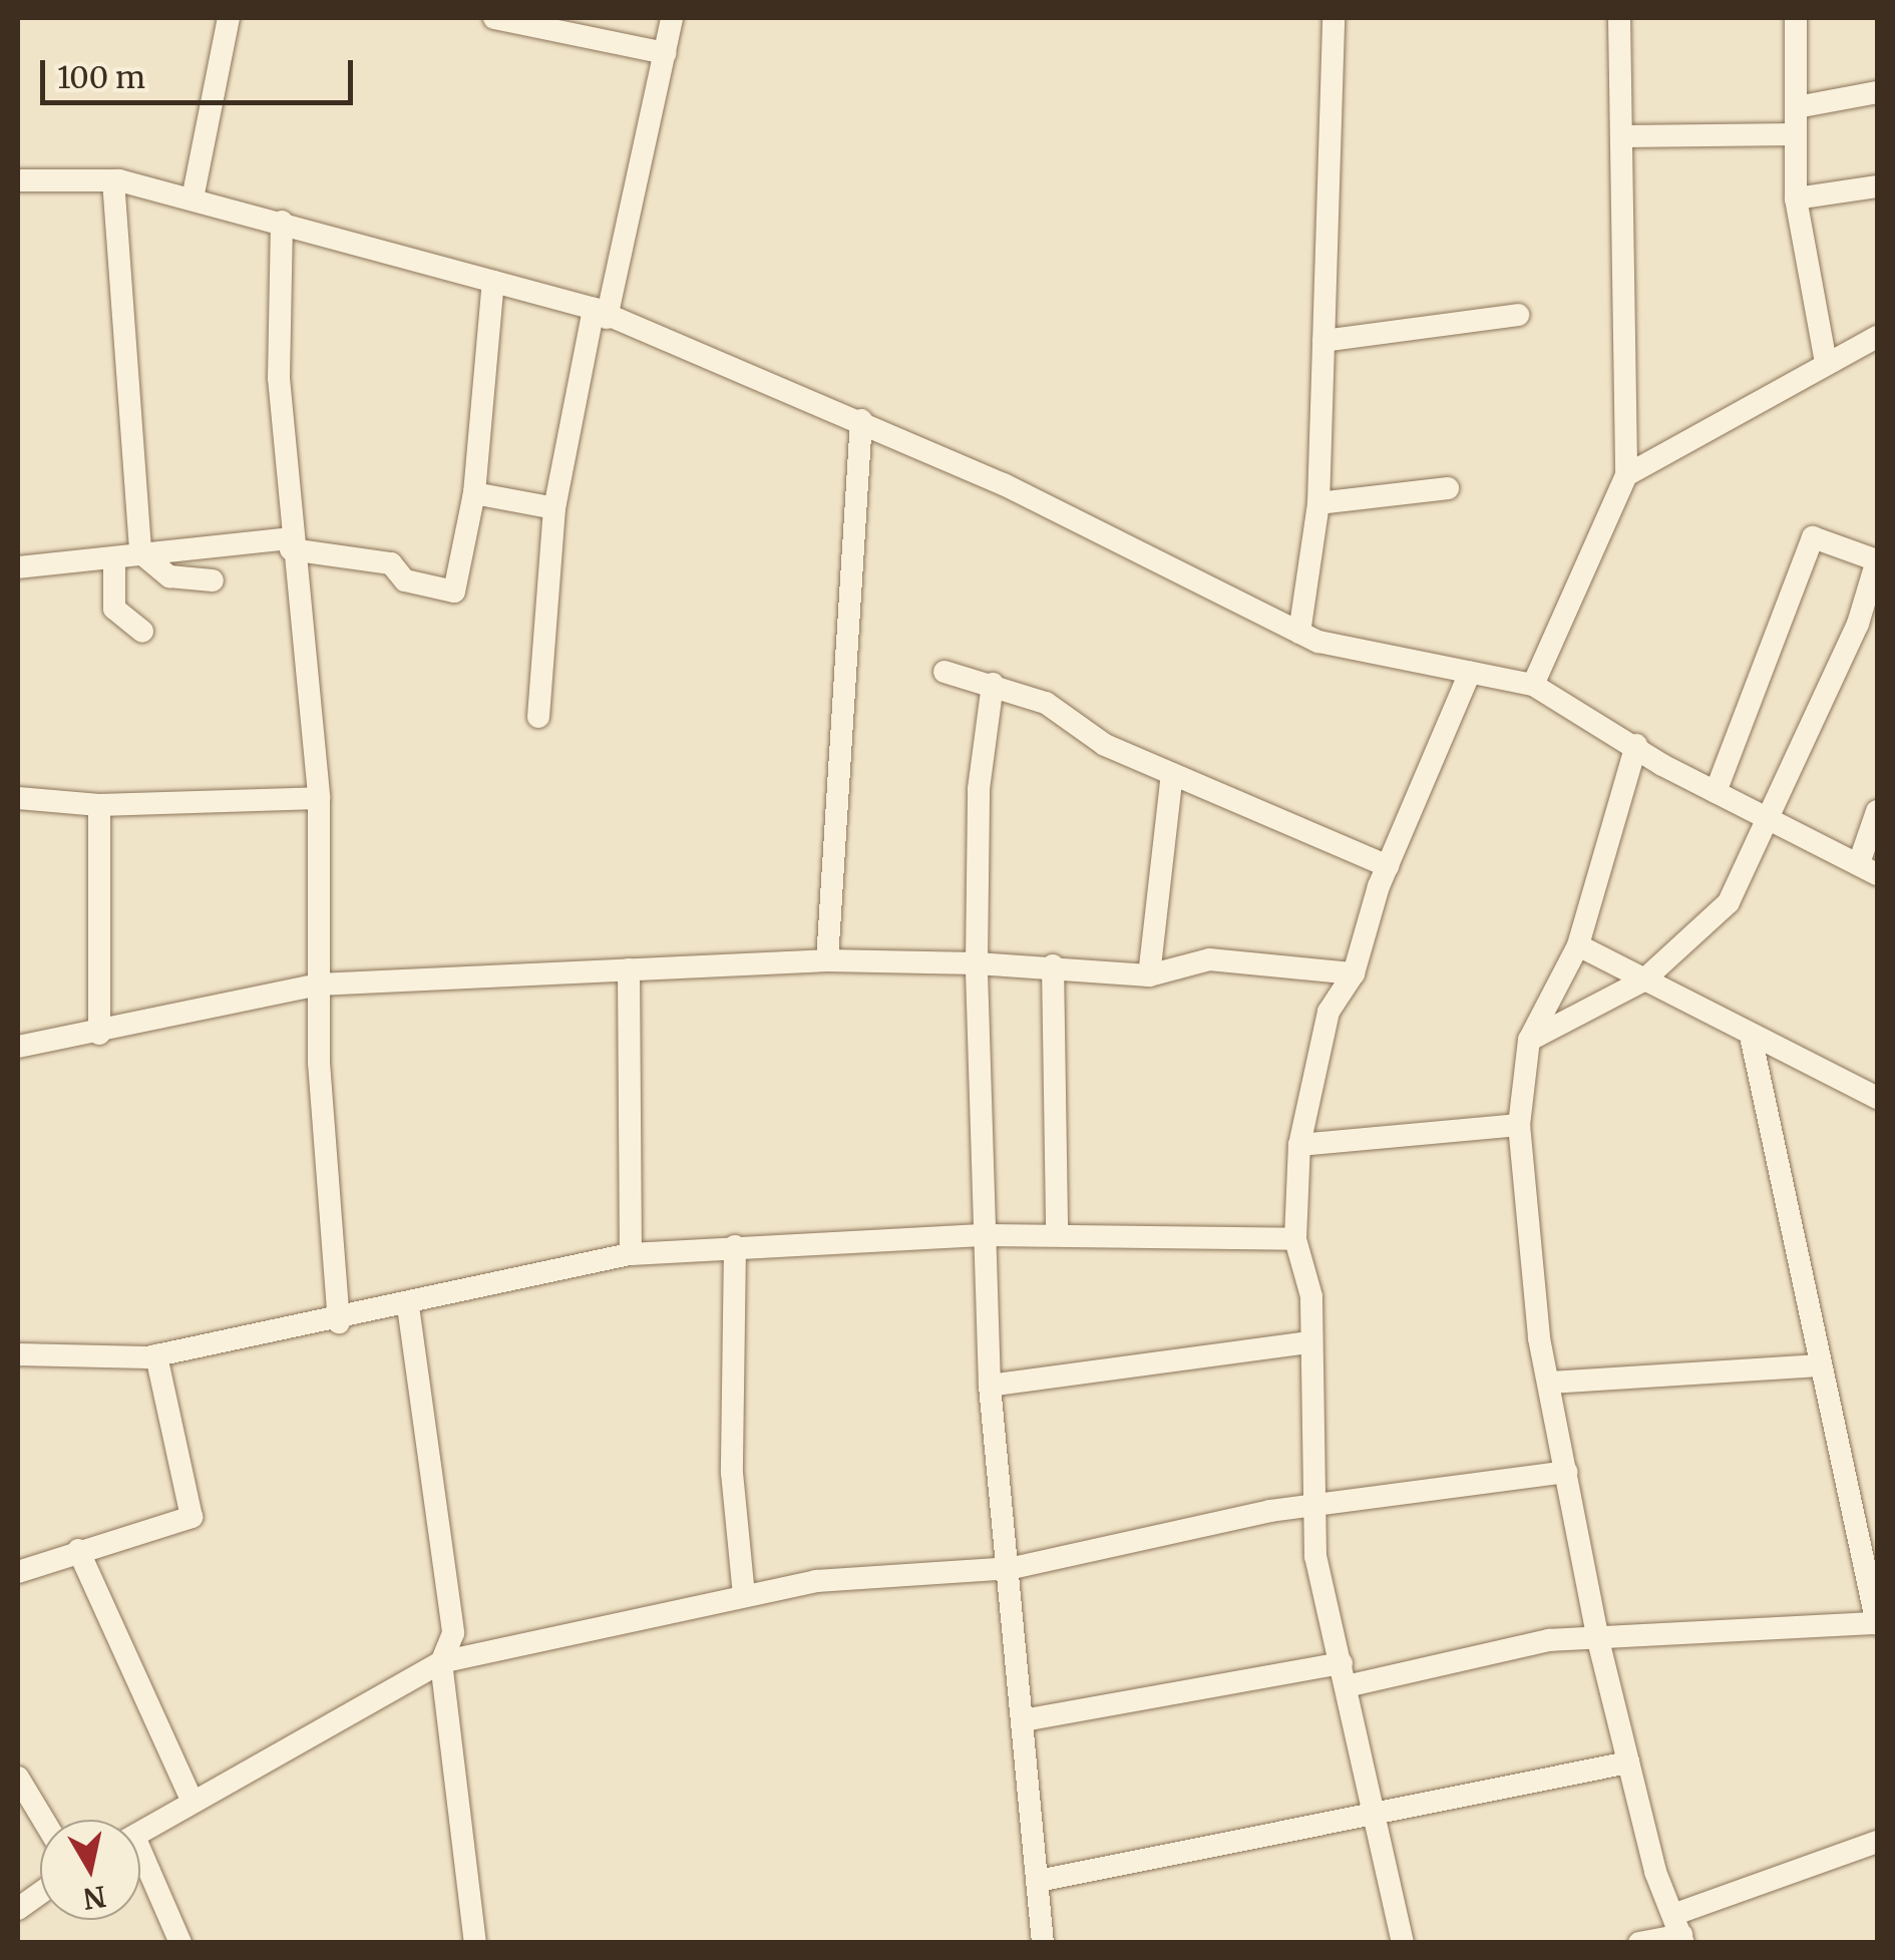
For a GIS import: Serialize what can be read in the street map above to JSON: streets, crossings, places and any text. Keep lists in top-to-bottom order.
{
  "scale_bar": "100 m",
  "north": "bottom"
}
